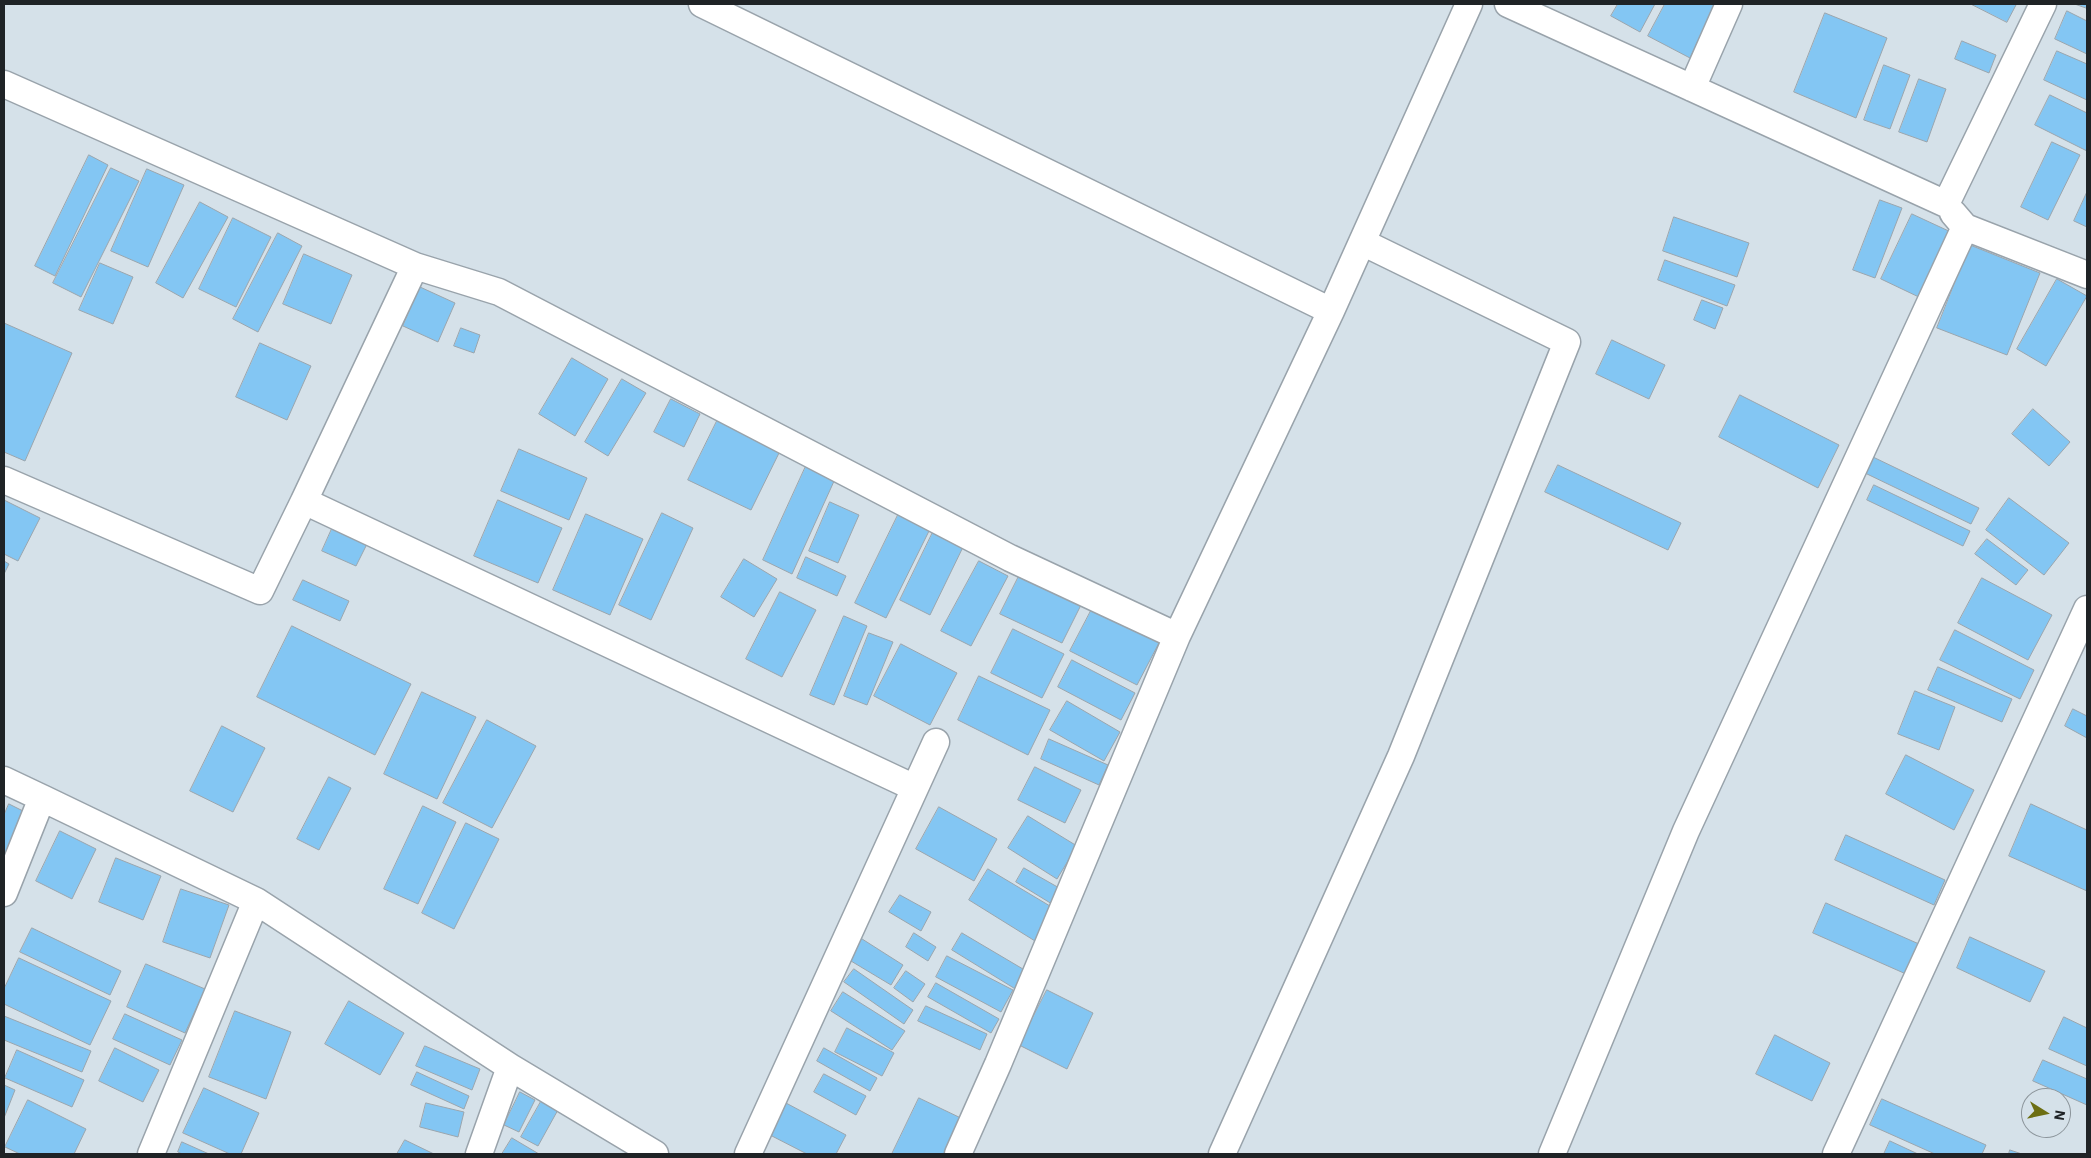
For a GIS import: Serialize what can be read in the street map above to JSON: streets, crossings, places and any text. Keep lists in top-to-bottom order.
{
  "north": "right"
}
